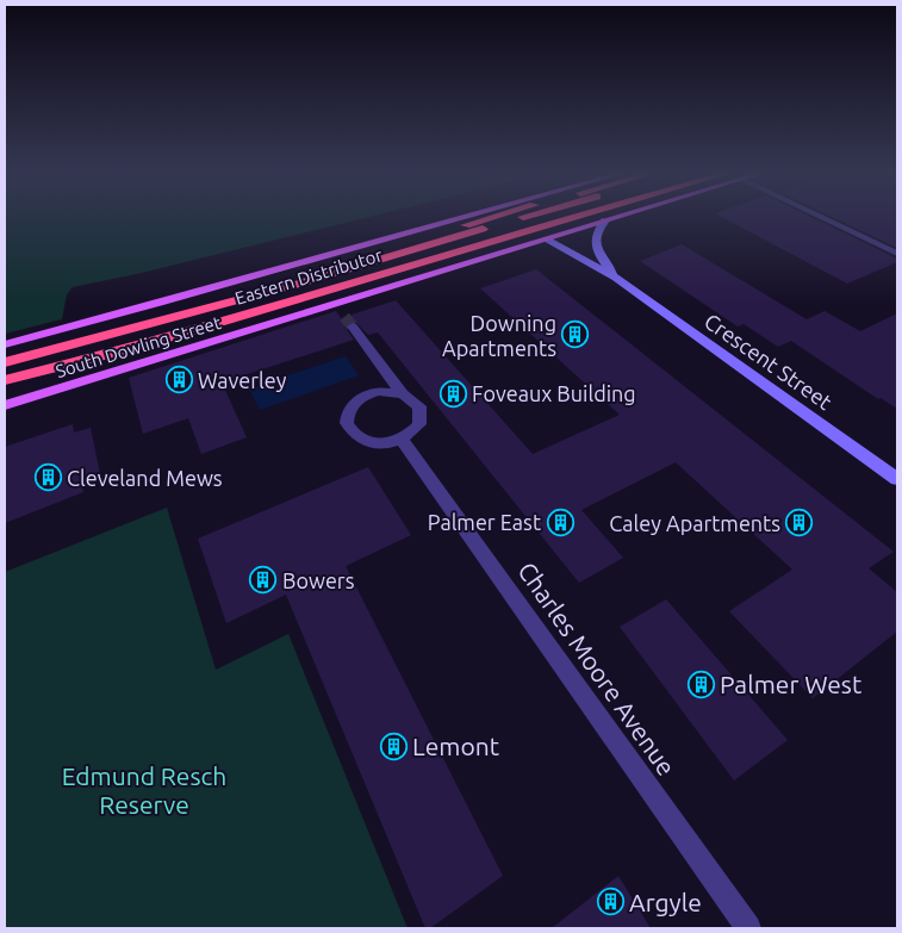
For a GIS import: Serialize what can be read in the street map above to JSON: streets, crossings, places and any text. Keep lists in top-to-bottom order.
{
  "streets": {
    "highway": ["Eastern Distributor"],
    "main road": ["South Dowling Street", "Crescent Street"],
    "street": ["Charles Moore Avenue"]
  },
  "crossings": [
    ["South Dowling Street", "Crescent Street"]
  ],
  "parks": ["Edmund Resch Reserve"],
  "places": {
    "building": [
      "Downing Apartments",
      "Waverley",
      "Foveaux Building",
      "Cleveland Mews",
      "Palmer East",
      "Caley Apartments",
      "Bowers",
      "Palmer West",
      "Lemont",
      "Argyle"
    ]
  }
}
